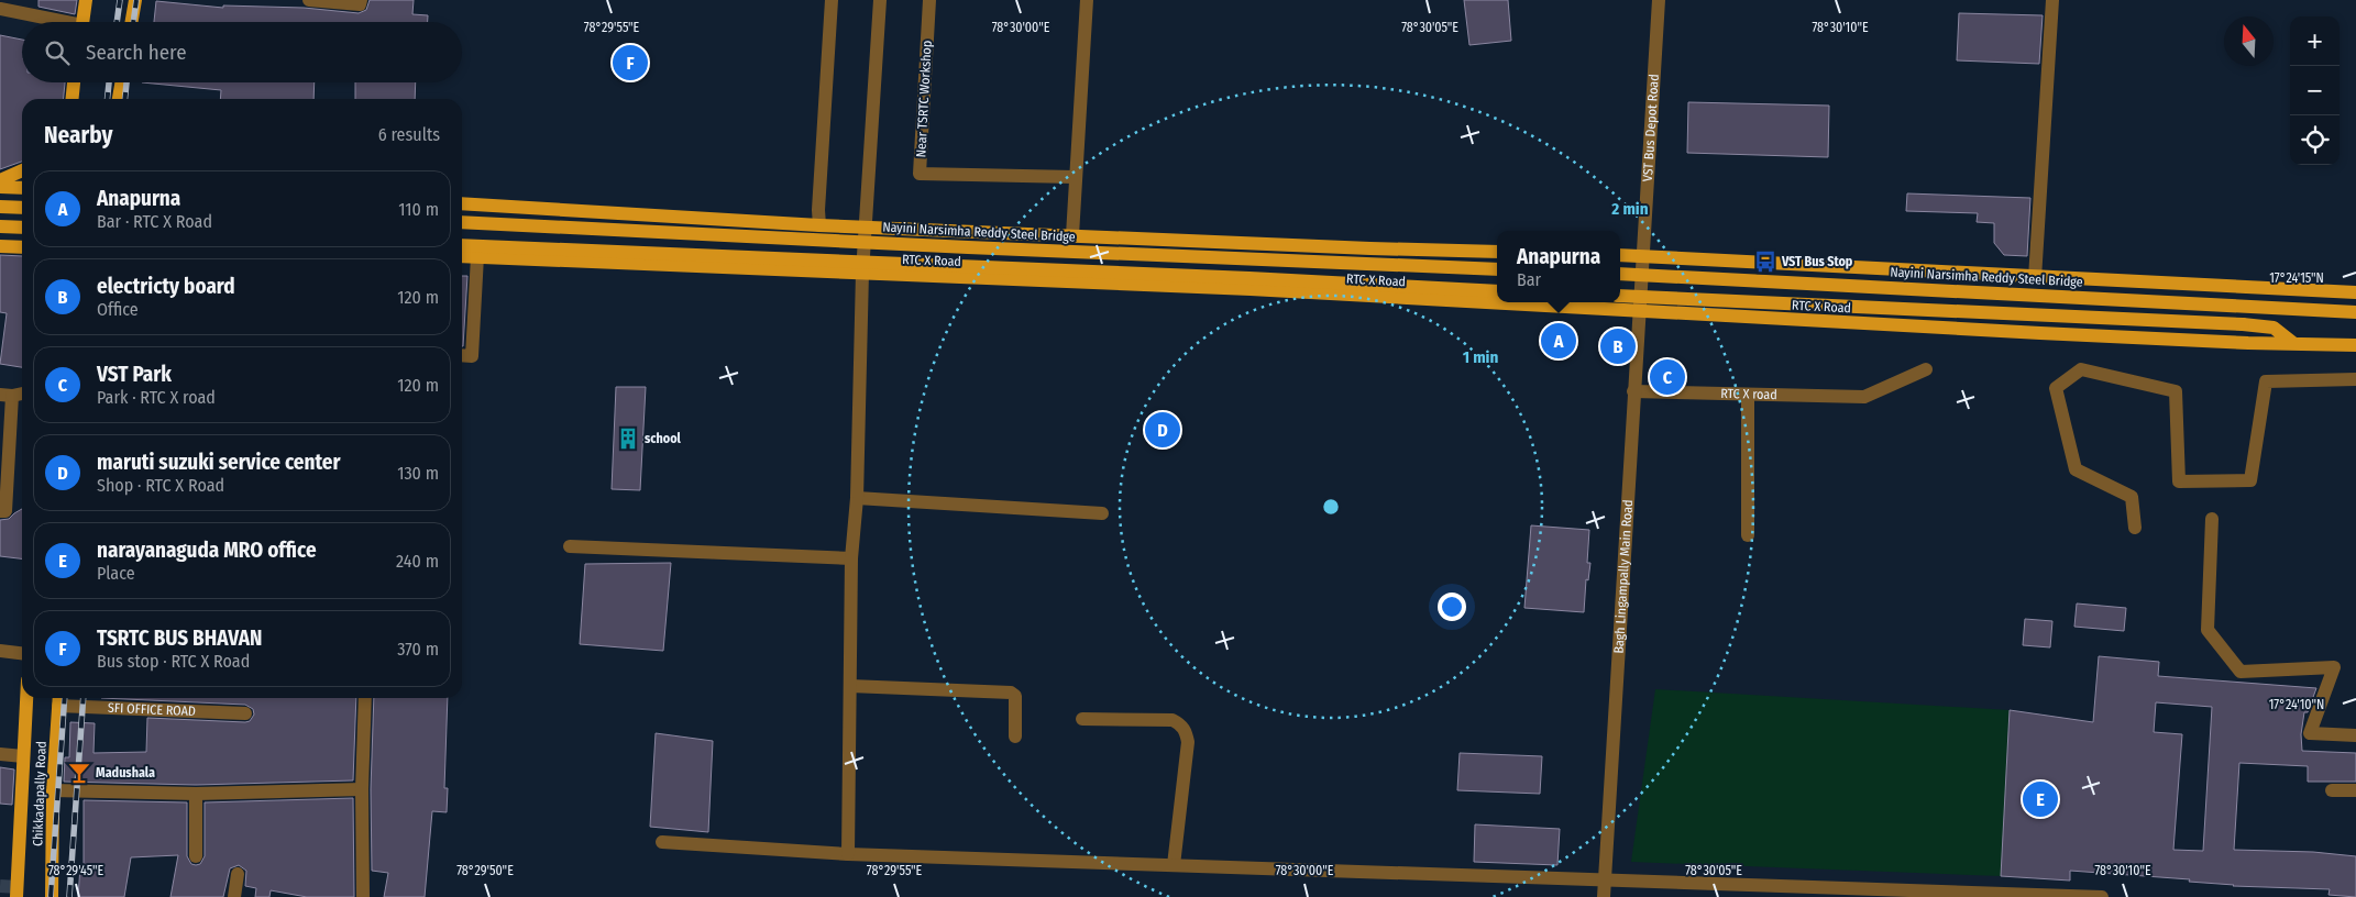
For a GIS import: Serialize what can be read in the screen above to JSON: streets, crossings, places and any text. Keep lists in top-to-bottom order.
{
  "streets": {
    "main road": ["Nayini Narsimha Reddy Steel Bridge", "RTC X Road", "Chikkadapally Road"],
    "street": [
      "Near TSRTC Workshop",
      "VST Bus Depot Road",
      "RTC X road",
      "Bagh Lingampally Main Road",
      "SFI OFFICE ROAD"
    ]
  },
  "crossings": [
    ["VST Bus Depot Road", "Bagh Lingampally Main Road"],
    ["RTC X Road", "Bagh Lingampally Main Road"],
    ["RTC X road", "Bagh Lingampally Main Road"],
    ["SFI OFFICE ROAD", "Chikkadapally Road"]
  ],
  "places": {
    "bus stop": ["VST Bus Stop"],
    "building": ["school"],
    "bar": ["Madushala"]
  },
  "north": "top",
  "page": {
    "map_buttons": ["+", "−"],
    "search": "Search here",
    "pins": [
      "F",
      "A",
      "B",
      "C",
      "D",
      "E"
    ],
    "heading": ["Nearby", "6 results"],
    "list": [
      {
        "mark": "A",
        "name": "Anapurna",
        "note": "Bar · RTC X Road",
        "value": "110 m"
      },
      {
        "mark": "B",
        "name": "electricty board",
        "note": "Office",
        "value": "120 m"
      },
      {
        "mark": "C",
        "name": "VST Park",
        "note": "Park · RTC X road",
        "value": "120 m"
      },
      {
        "mark": "D",
        "name": "maruti suzuki service center",
        "note": "Shop · RTC X Road",
        "value": "130 m"
      },
      {
        "mark": "E",
        "name": "narayanaguda MRO office",
        "note": "Place",
        "value": "240 m"
      },
      {
        "mark": "F",
        "name": "TSRTC BUS BHAVAN",
        "note": "Bus stop · RTC X Road",
        "value": "370 m"
      }
    ],
    "popup": ["Anapurna", "Bar"]
  },
  "coordinates": [
    "78°29'55\"E",
    "78°30'00\"E",
    "78°30'05\"E",
    "78°30'10\"E",
    "17°24'15\"N",
    "17°24'10\"N",
    "78°29'45\"E",
    "78°29'50\"E"
  ],
  "rings": ["2 min", "1 min"]
}
